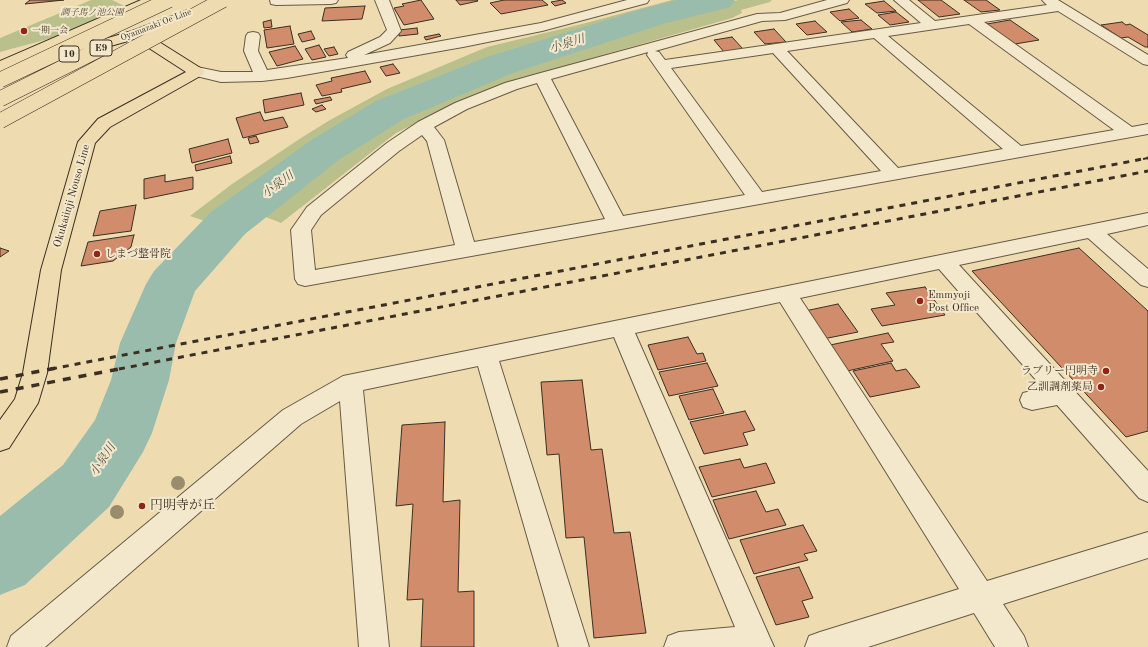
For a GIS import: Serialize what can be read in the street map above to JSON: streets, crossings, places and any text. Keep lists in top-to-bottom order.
{
  "streets": {
    "main road": [
      "Oyamazaki Oe Line",
      "E9",
      "10",
      "Okukaiinji Nouso Line"
    ]
  },
  "water": ["小泉川"],
  "parks": ["調子馬ノ池公園"],
  "places": [
    "一期一会",
    "しまづ整骨院",
    "Emmyoji Post Office",
    "ラブリー円明寺",
    "乙訓調剤薬局",
    "円明寺が丘"
  ]
}
